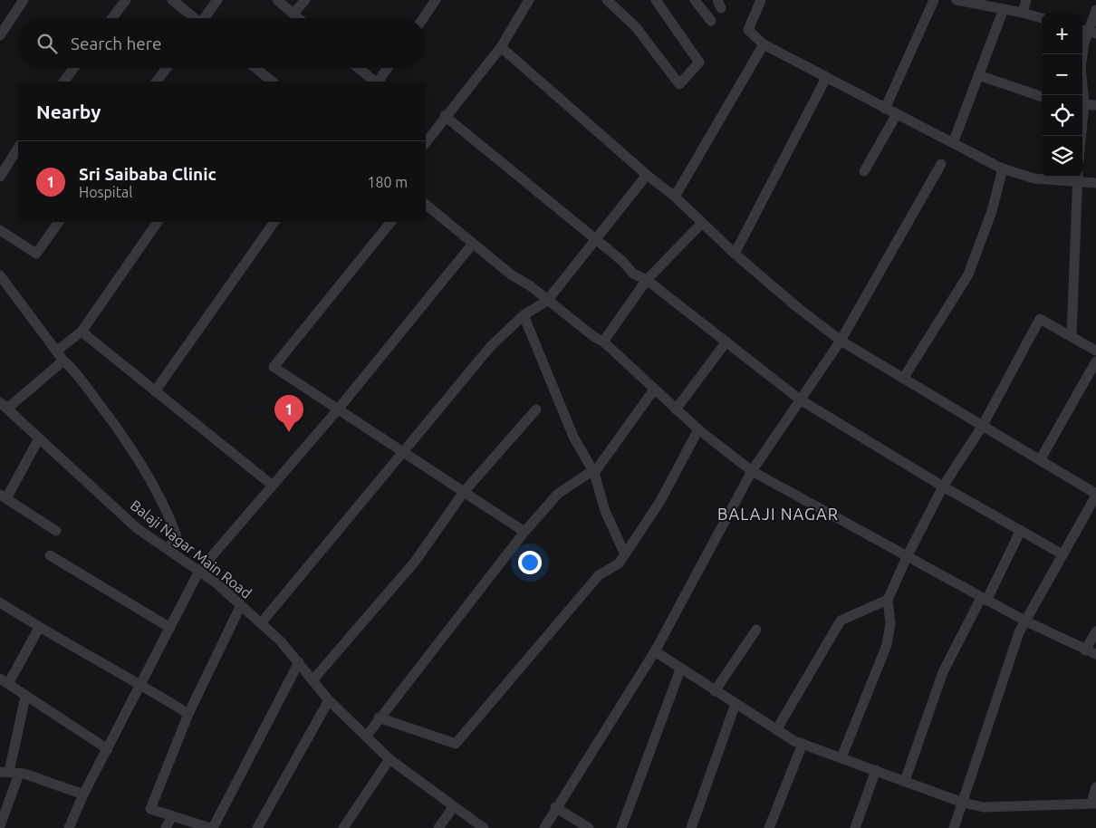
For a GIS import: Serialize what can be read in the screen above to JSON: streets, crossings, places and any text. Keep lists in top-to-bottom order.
{
  "streets": {
    "street": ["Balaji Nagar Main Road"]
  },
  "districts": ["BALAJI NAGAR"],
  "page": {
    "map_buttons": ["+", "−"],
    "search": "Search here",
    "heading": "Nearby",
    "list": [
      {
        "mark": "1",
        "name": "Sri Saibaba Clinic",
        "note": "Hospital",
        "value": "180 m"
      }
    ],
    "pins": "1"
  }
}
